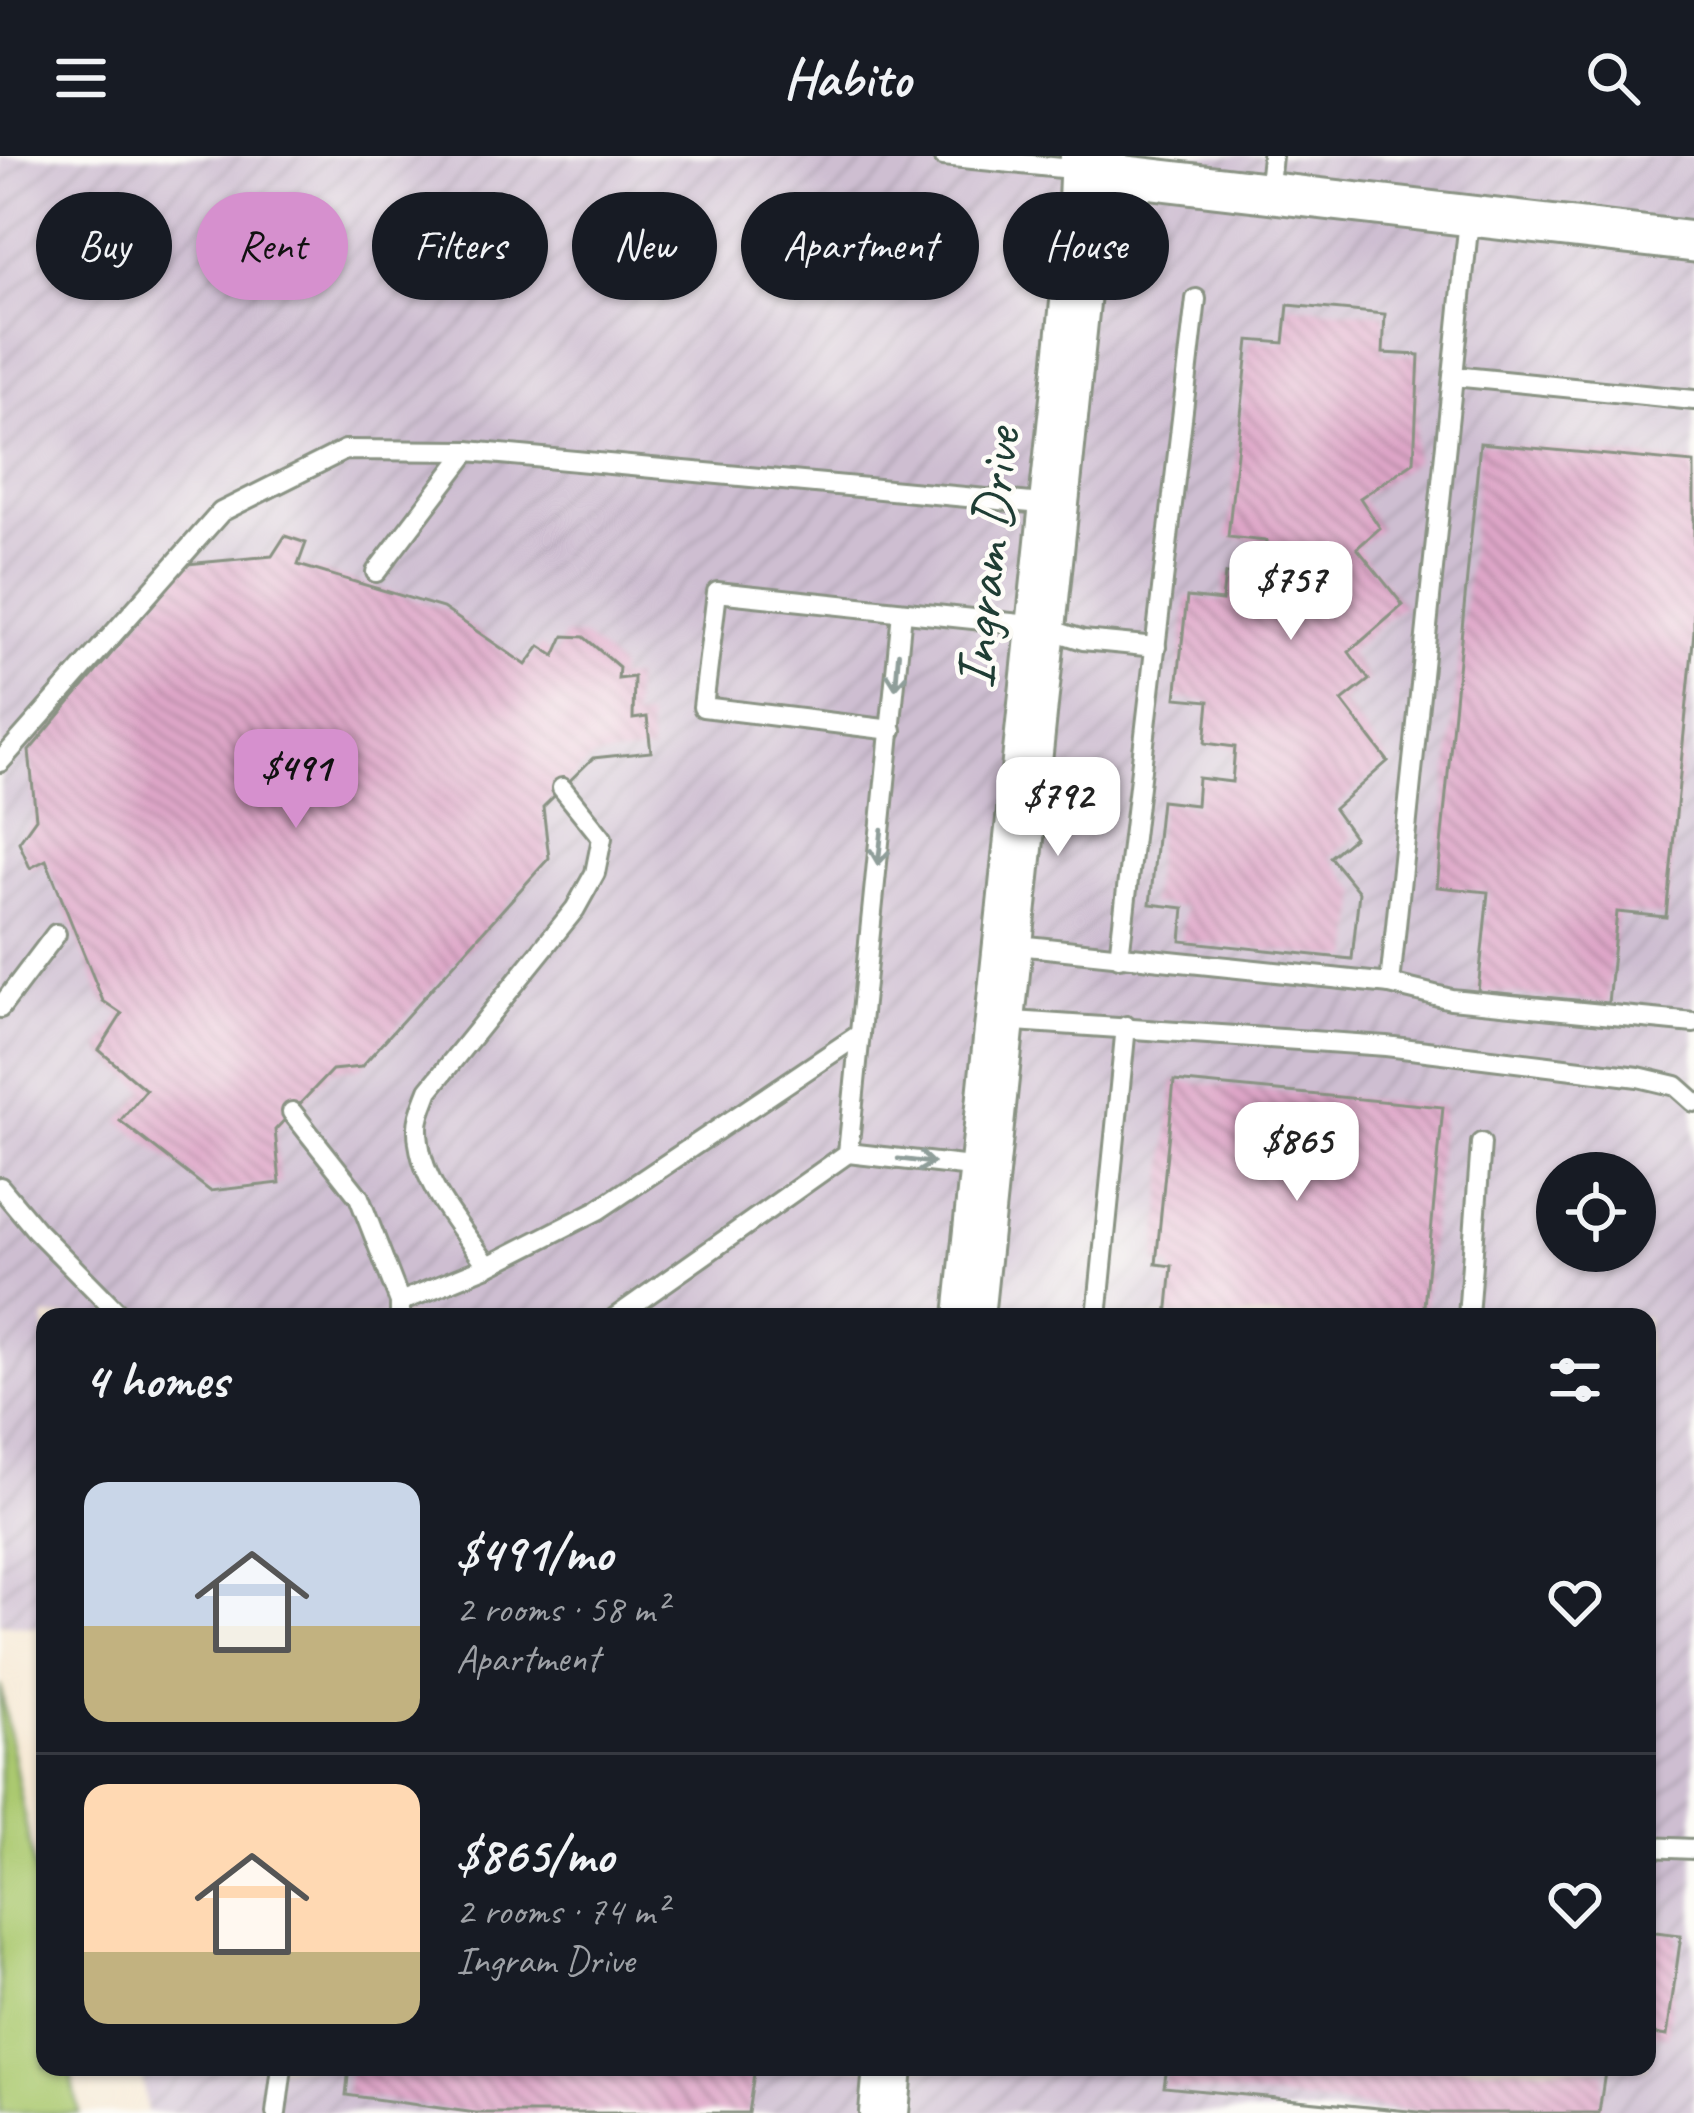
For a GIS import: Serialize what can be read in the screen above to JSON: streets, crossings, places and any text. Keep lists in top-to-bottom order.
{
  "streets": {
    "street": ["Ingram Drive"]
  },
  "page": {
    "header": "Habito",
    "chip": [
      "Buy",
      "Rent",
      "Filters",
      "New",
      "Apartment",
      "House"
    ],
    "price": [
      "$757",
      "$491",
      "$792",
      "$865"
    ],
    "heading": "4 homes",
    "list": [
      {
        "name": "$491/mo",
        "note": "2 rooms · 58 m² · Apartment"
      },
      {
        "name": "$865/mo",
        "note": "2 rooms · 74 m² · Ingram Drive"
      }
    ]
  }
}
